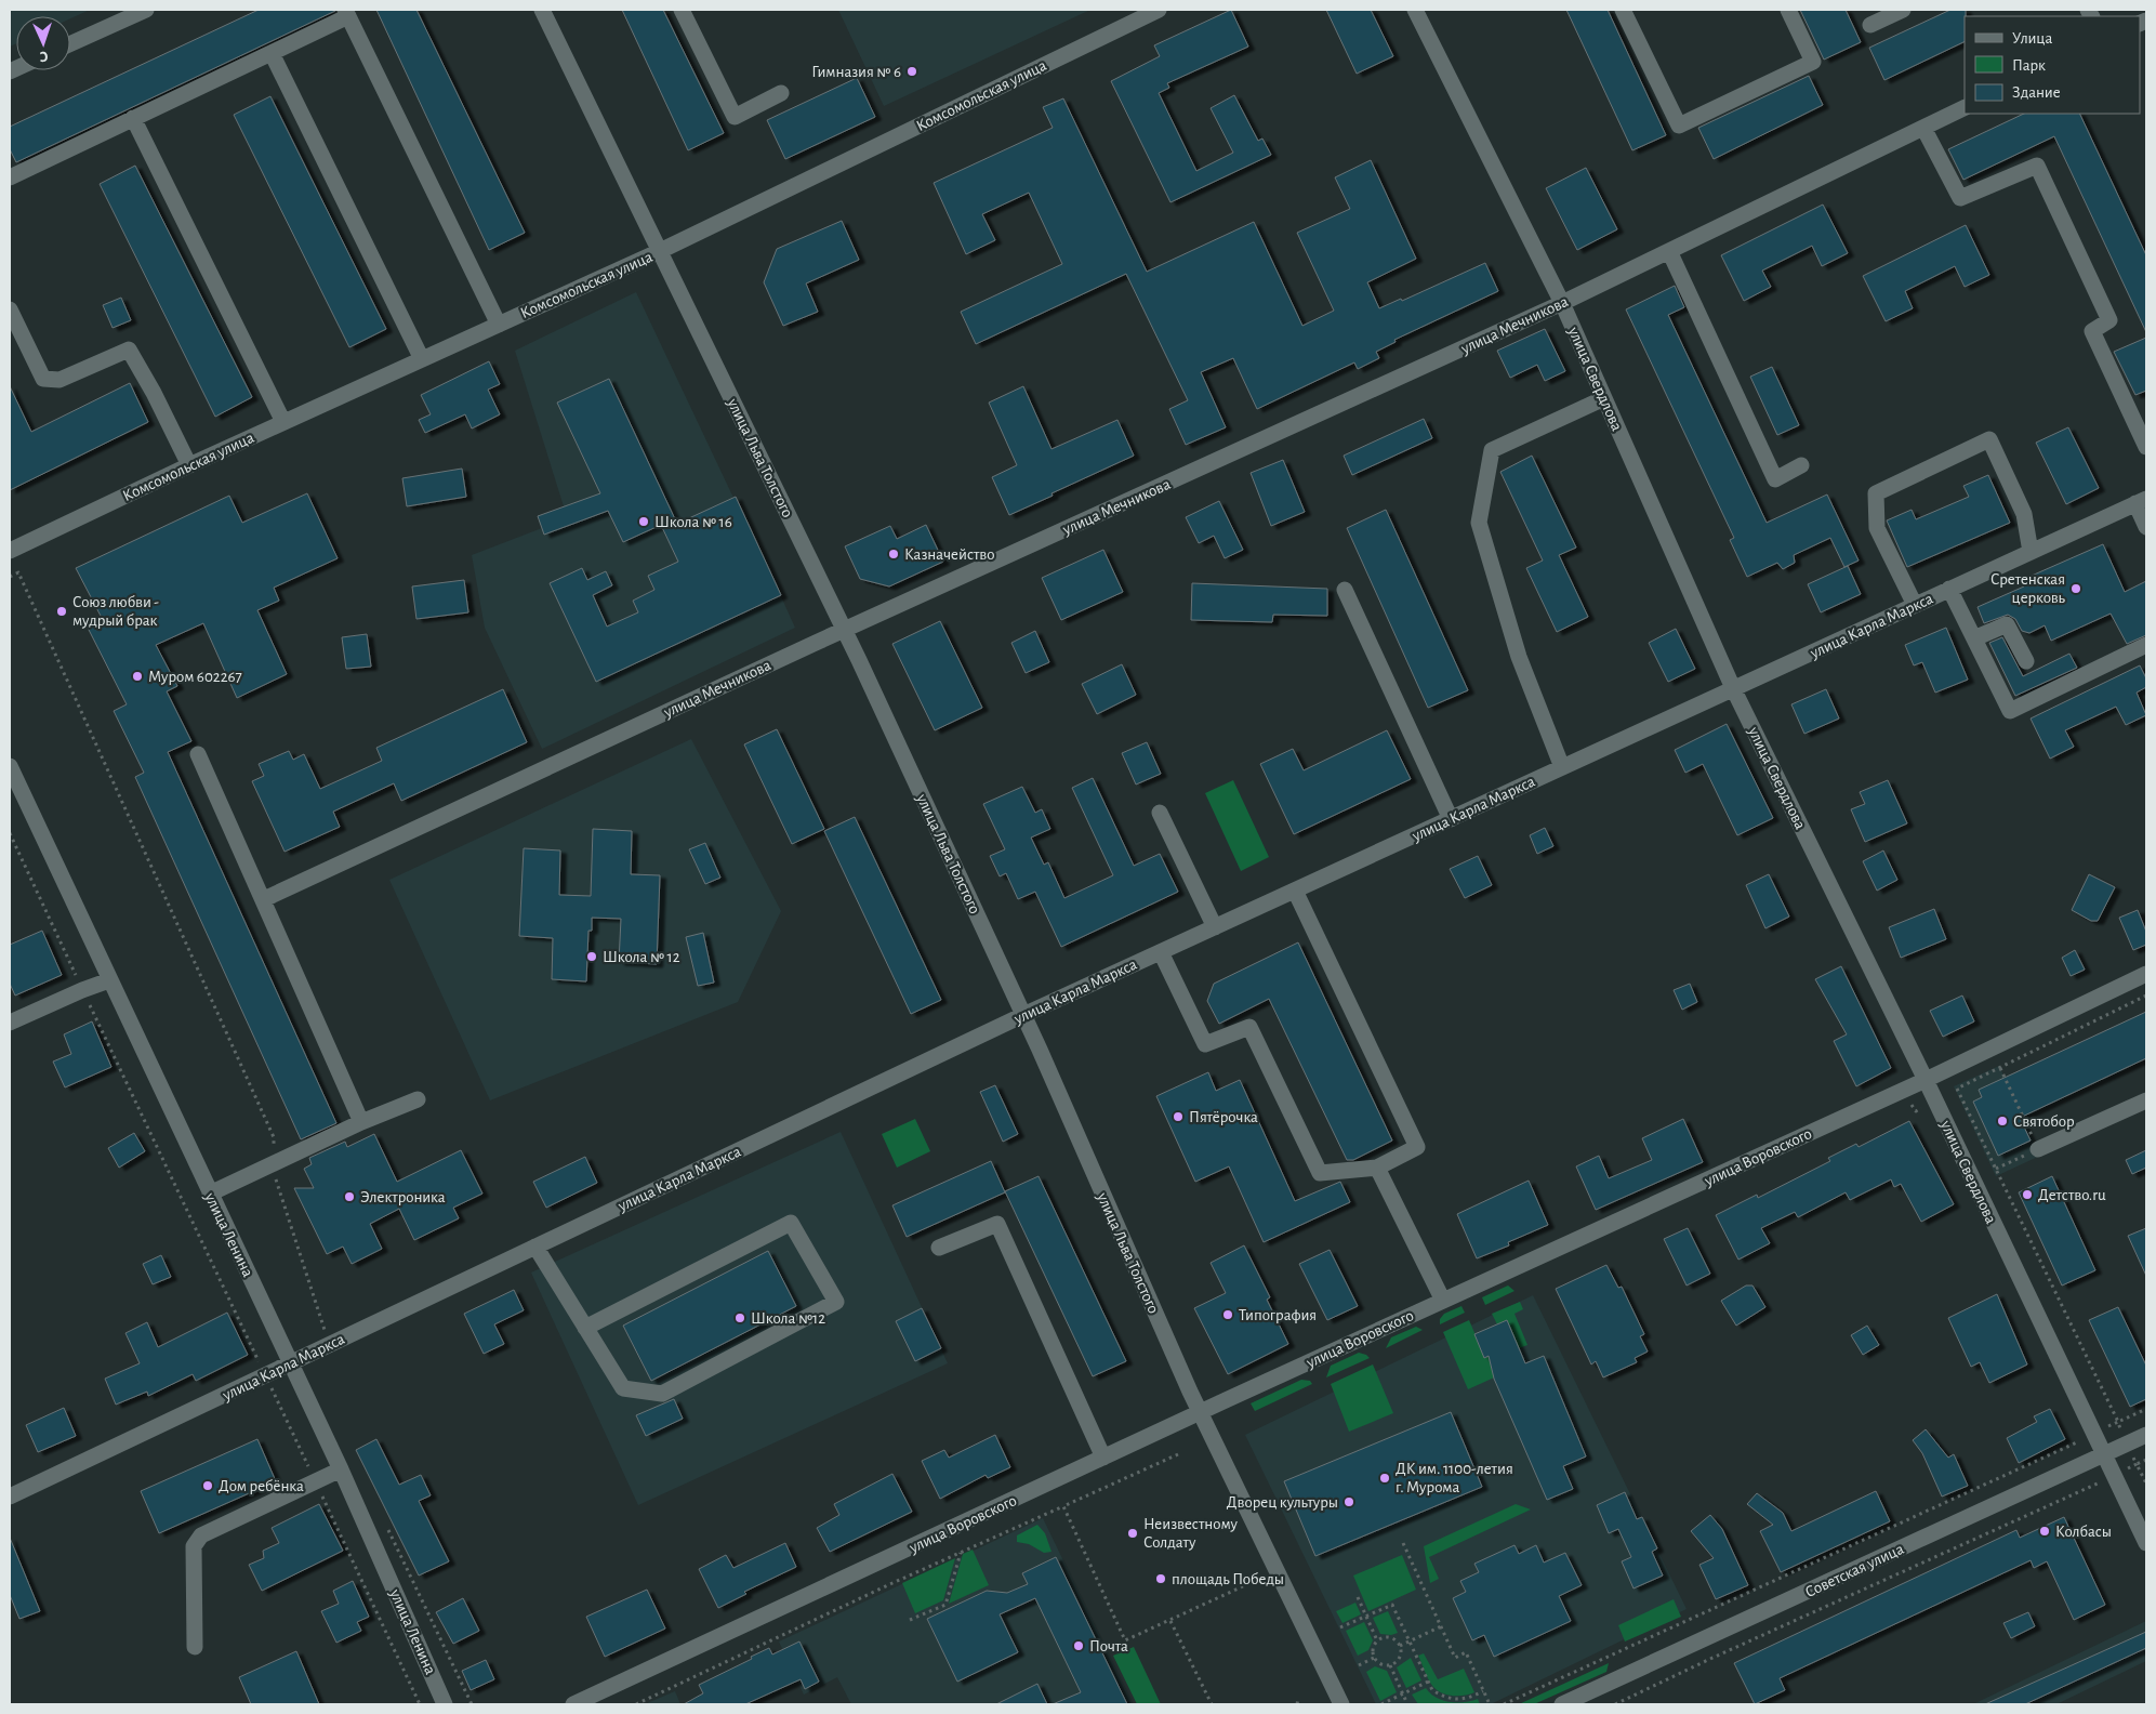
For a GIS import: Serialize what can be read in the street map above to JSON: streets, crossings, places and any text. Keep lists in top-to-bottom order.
{
  "streets": {
    "street": [
      "Комсомольская улица",
      "улица Мечникова",
      "улица Свердлова",
      "улица Льва Толстого",
      "улица Карла Маркса",
      "улица Воровского",
      "улица Ленина",
      "Советская улица"
    ]
  },
  "crossings": [
    ["Комсомольская улица", "улица Льва Толстого"],
    ["улица Мечникова", "улица Свердлова"],
    ["улица Мечникова", "улица Льва Толстого"],
    ["улица Свердлова", "улица Карла Маркса"],
    ["улица Свердлова", "улица Воровского"],
    ["улица Свердлова", "Советская улица"],
    ["улица Льва Толстого", "улица Карла Маркса"],
    ["улица Льва Толстого", "улица Воровского"],
    ["улица Карла Маркса", "улица Ленина"]
  ],
  "places": [
    "Гимназия № 6",
    "Школа № 16",
    "Казначейство",
    "Сретенская церковь",
    "Союз любви - мудрый брак",
    "Муром 602267",
    "Школа № 12",
    "Пятёрочка",
    "Святобор",
    "Детство.ru",
    "Электроника",
    "Типография",
    "Школа №12",
    "ДК им. 1100-летия г. Мурома",
    "Дом ребёнка",
    "Дворец культуры",
    "Колбасы",
    "Неизвестному Солдату",
    "площадь Победы",
    "Почта"
  ],
  "legend": ["Улица", "Парк", "Здание"],
  "north": "bottom"
}
